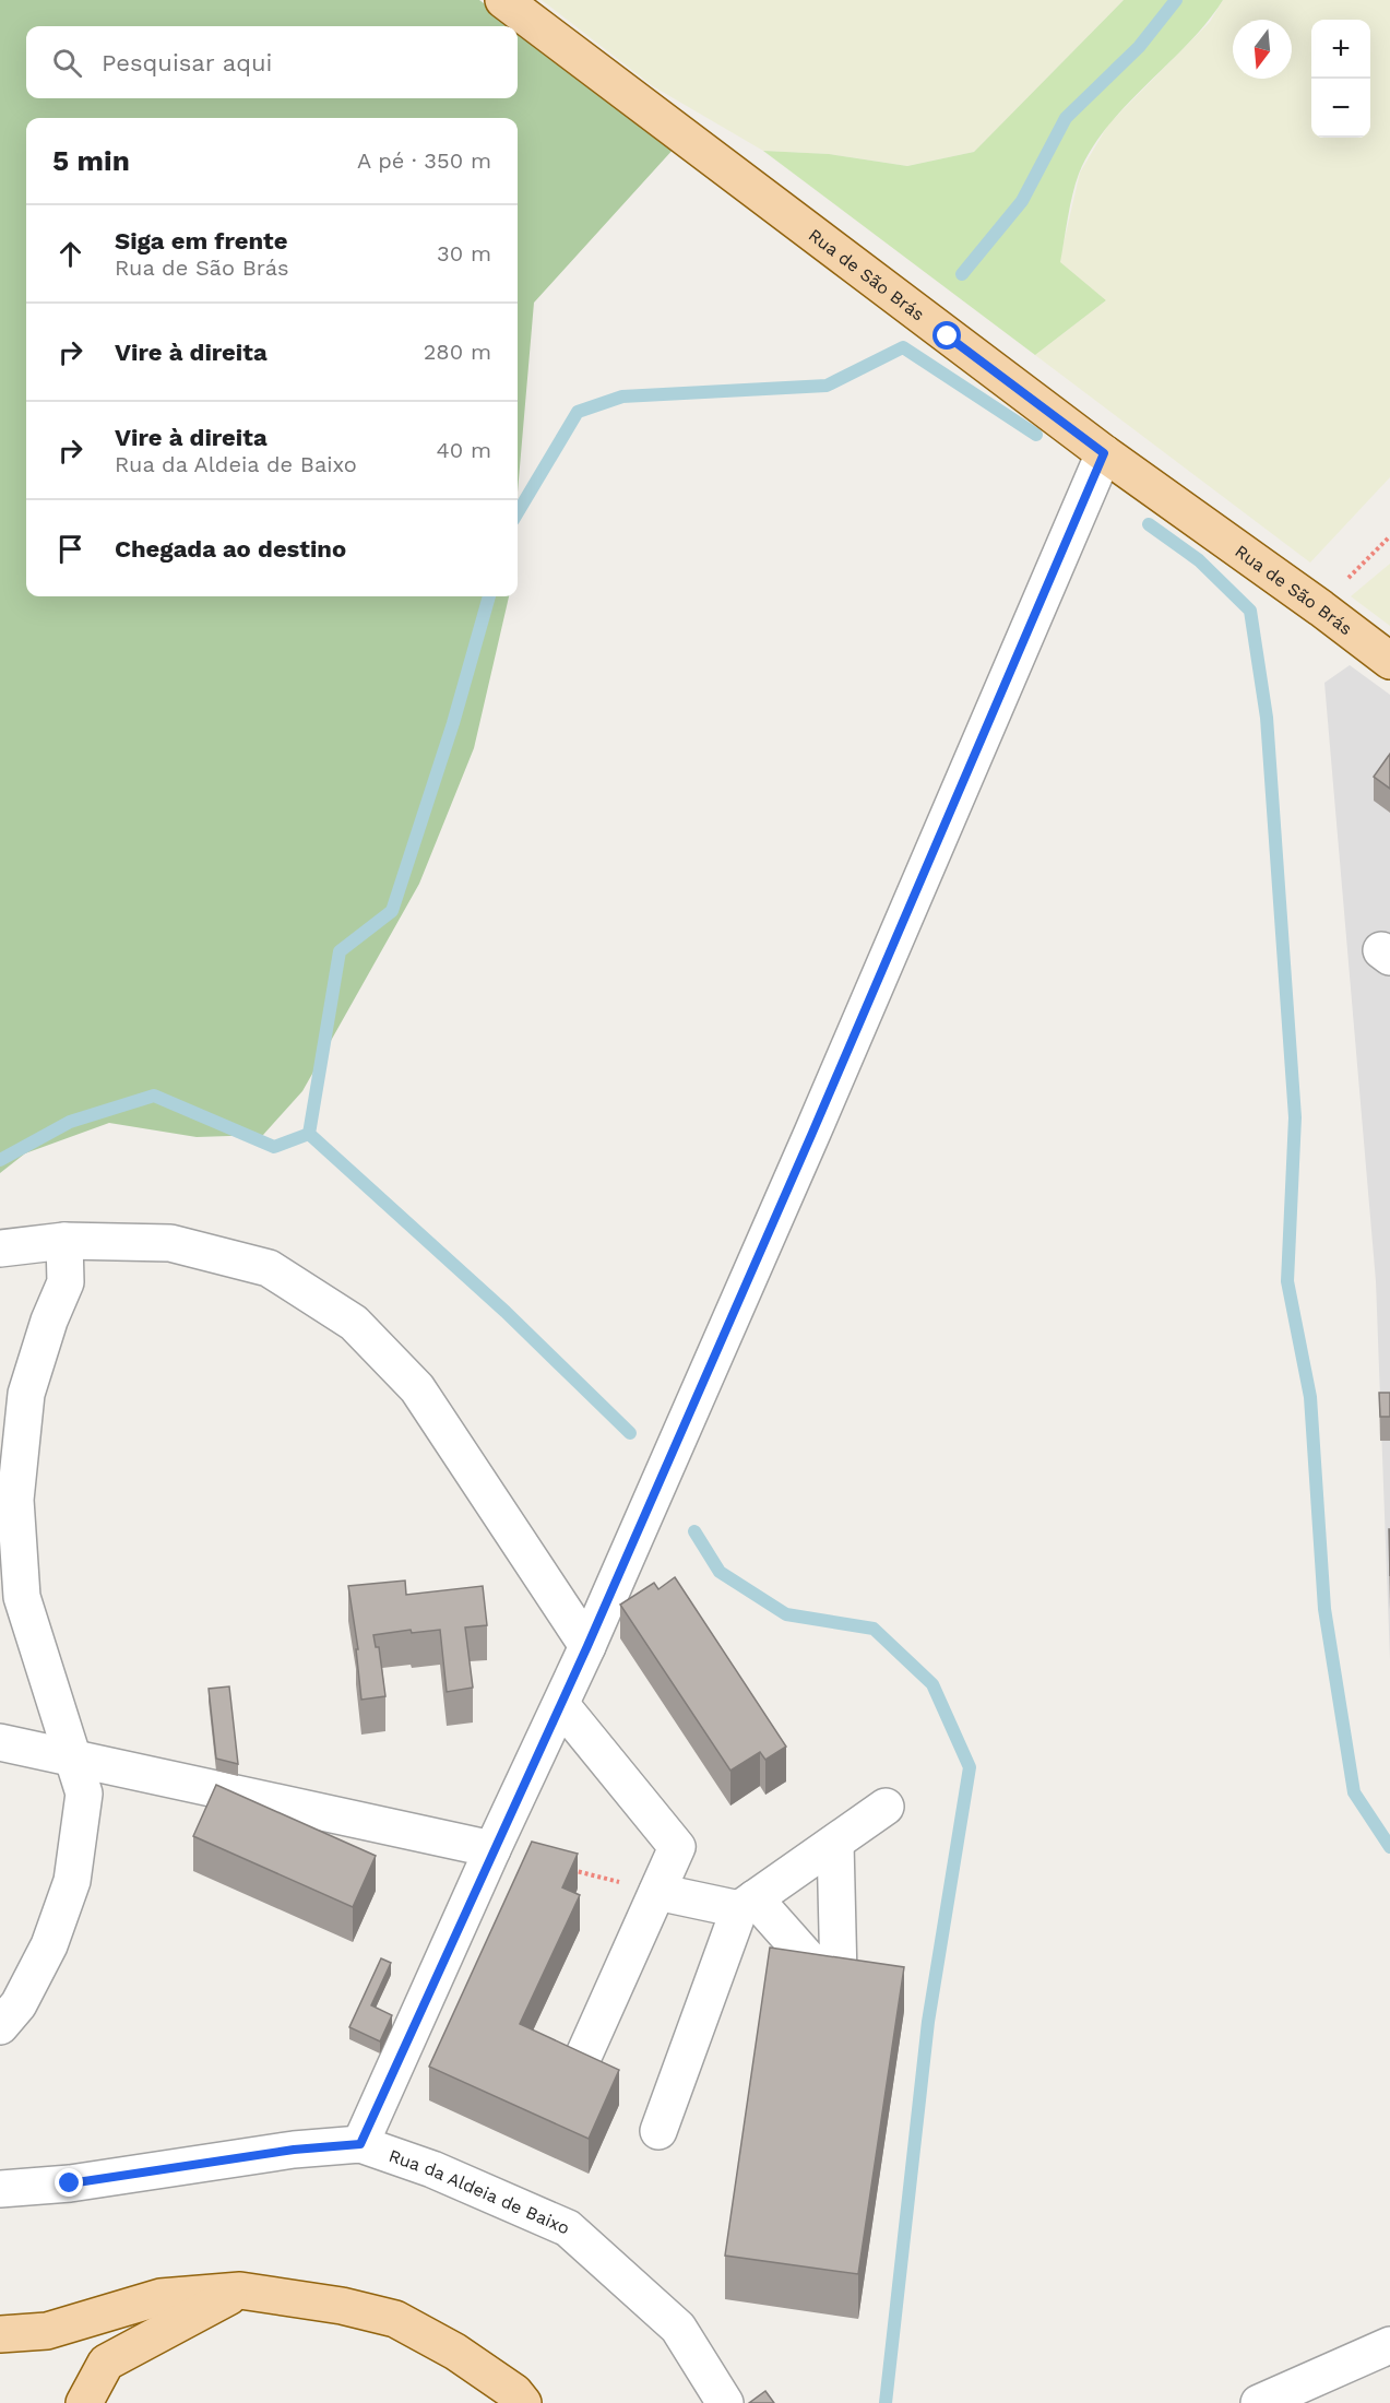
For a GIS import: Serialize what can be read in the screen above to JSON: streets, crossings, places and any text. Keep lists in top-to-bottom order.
{
  "streets": {
    "main road": ["Rua de São Brás"],
    "street": ["Rua da Aldeia de Baixo"]
  },
  "north": "bottom",
  "page": {
    "map_buttons": ["+", "−"],
    "search": "Pesquisar aqui",
    "heading": ["5 min", "A pé · 350 m"],
    "list": [
      ["Siga em frente", "Rua de São Brás", "30 m"],
      ["Vire à direita", "280 m"],
      ["Vire à direita", "Rua da Aldeia de Baixo", "40 m"],
      "Chegada ao destino"
    ]
  }
}
